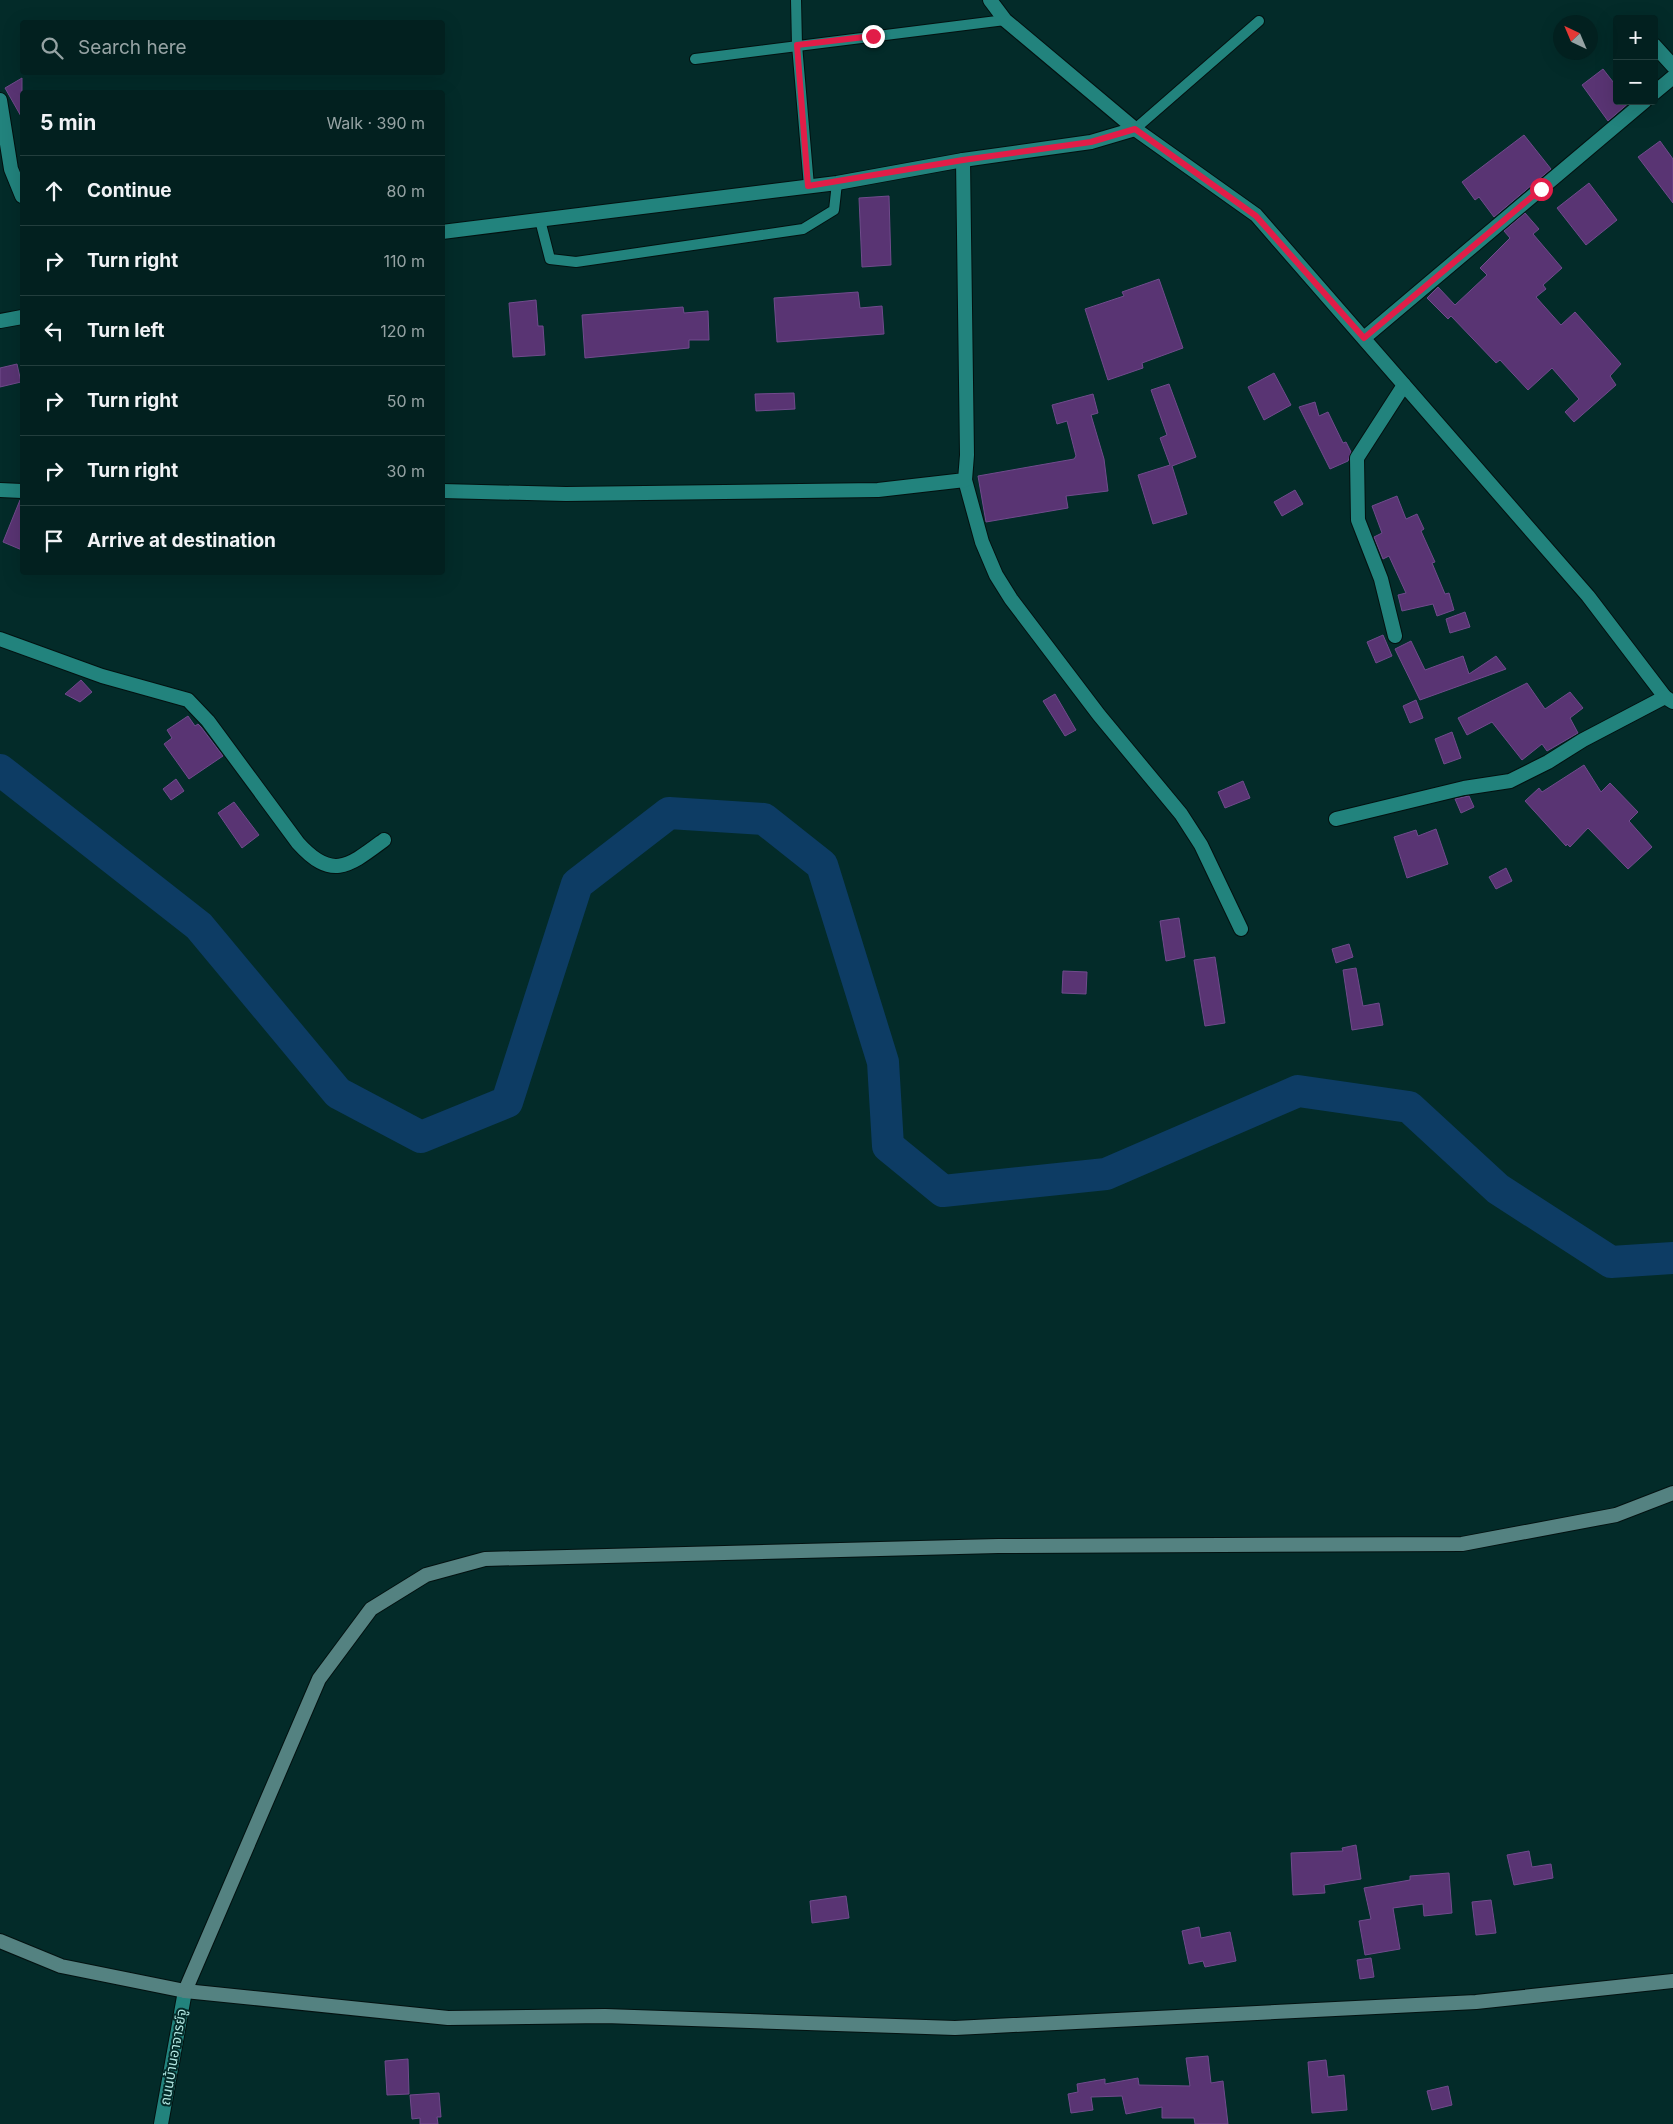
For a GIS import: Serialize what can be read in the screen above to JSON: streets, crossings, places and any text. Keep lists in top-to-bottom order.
{
  "streets": {
    "street": ["ถนนบ้านอาจารย์จู"]
  },
  "north": "top left",
  "page": {
    "map_buttons": ["+", "−"],
    "search": "Search here",
    "heading": ["5 min", "Walk · 390 m"],
    "list": [
      ["Continue", "80 m"],
      ["Turn right", "110 m"],
      ["Turn left", "120 m"],
      ["Turn right", "50 m"],
      ["Turn right", "30 m"],
      "Arrive at destination"
    ]
  }
}
